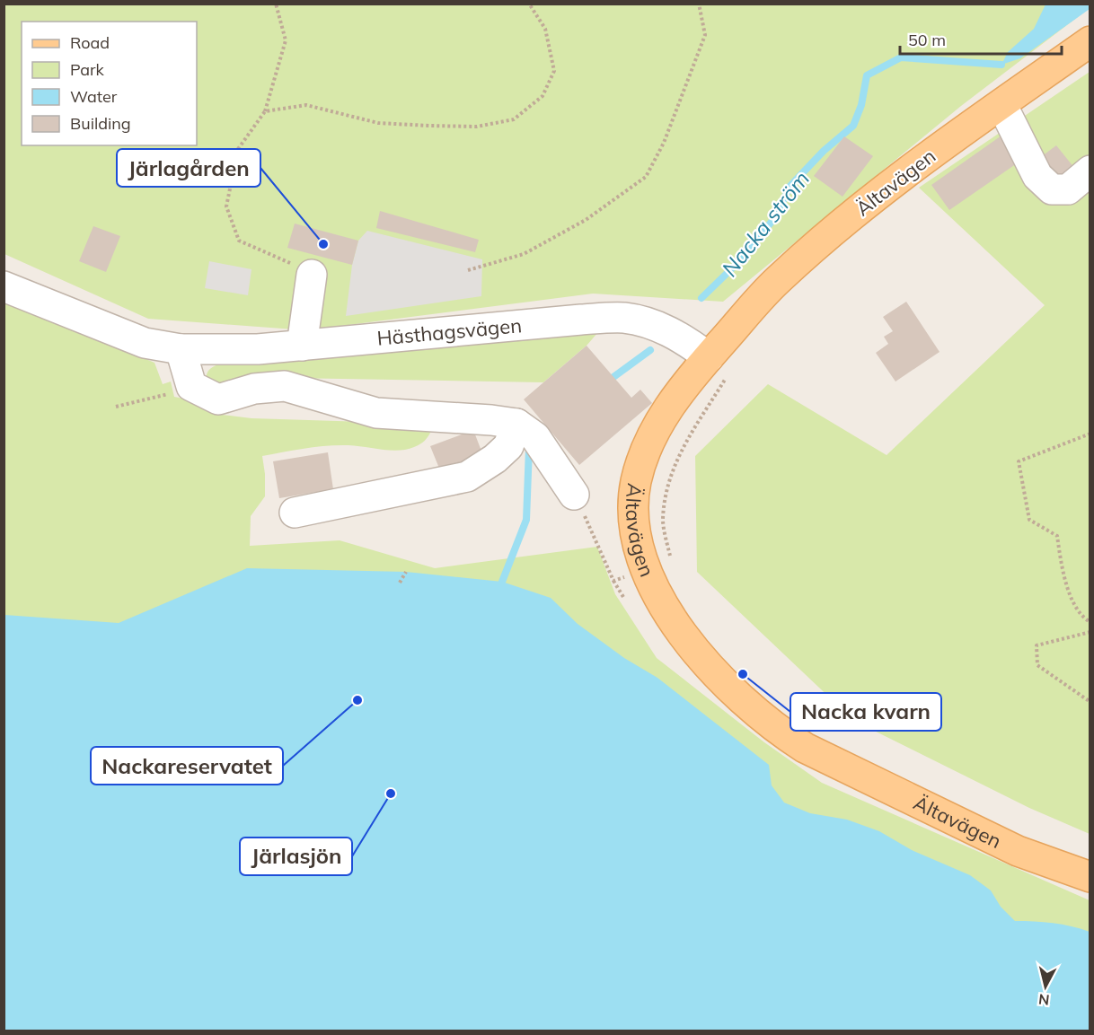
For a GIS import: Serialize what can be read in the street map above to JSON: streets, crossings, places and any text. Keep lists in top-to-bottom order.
{
  "streets": {
    "main road": ["Ältavägen"],
    "street": ["Hästhagsvägen"]
  },
  "crossings": [
    ["Ältavägen", "Hästhagsvägen"]
  ],
  "water": ["Nacka ström"],
  "places": [
    "Järlagården",
    "Nacka kvarn",
    "Nackareservatet",
    "Järlasjön"
  ],
  "legend": [
    "Road",
    "Park",
    "Water",
    "Building"
  ],
  "scale_bar": "50 m",
  "north": "bottom"
}
